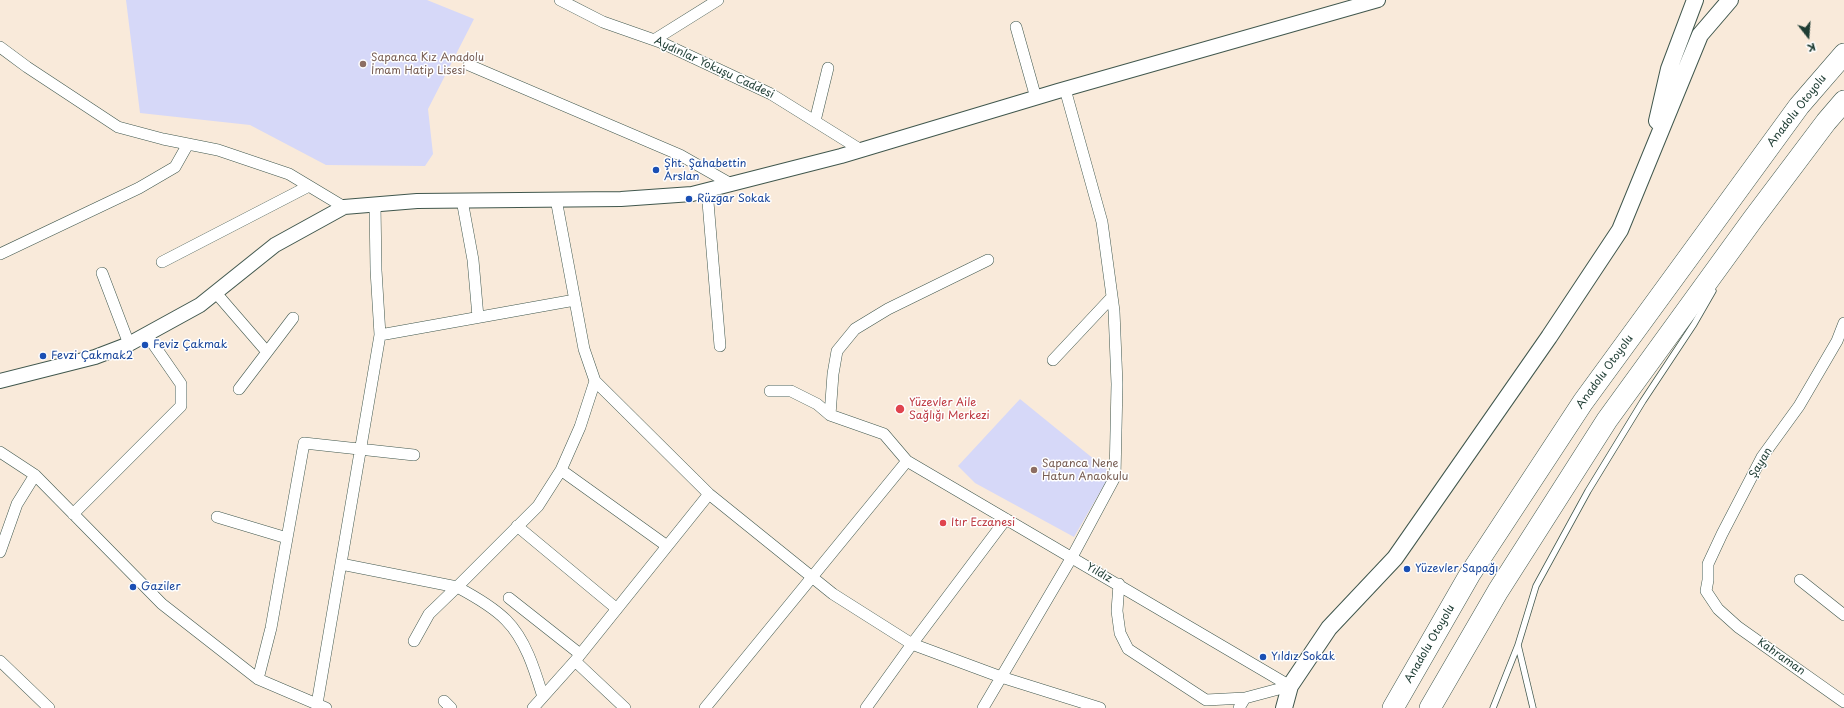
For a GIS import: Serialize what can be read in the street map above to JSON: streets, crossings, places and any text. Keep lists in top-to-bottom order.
{
  "streets": {
    "highway": ["Anadolu Otoyolu"],
    "street": [
      "Aydınlar Yokuşu Caddesi",
      "Şayan",
      "Yıldız",
      "Kahraman"
    ]
  },
  "crossings": [
    ["Şayan", "Kahraman"]
  ],
  "places": [
    "Sapanca Kız Anadolu İmam Hatip Lisesi",
    "Şht. Şahabettin Arslan",
    "Rüzgar Sokak",
    "Feviz Çakmak",
    "Fevzi Çakmak2",
    "Yüzevler Aile Sağlığı Merkezi",
    "Sapanca Nene Hatun Anaokulu",
    "Itır Eczanesi",
    "Yüzevler Sapağı",
    "Gaziler",
    "Yıldız Sokak"
  ],
  "north": "bottom"
}
